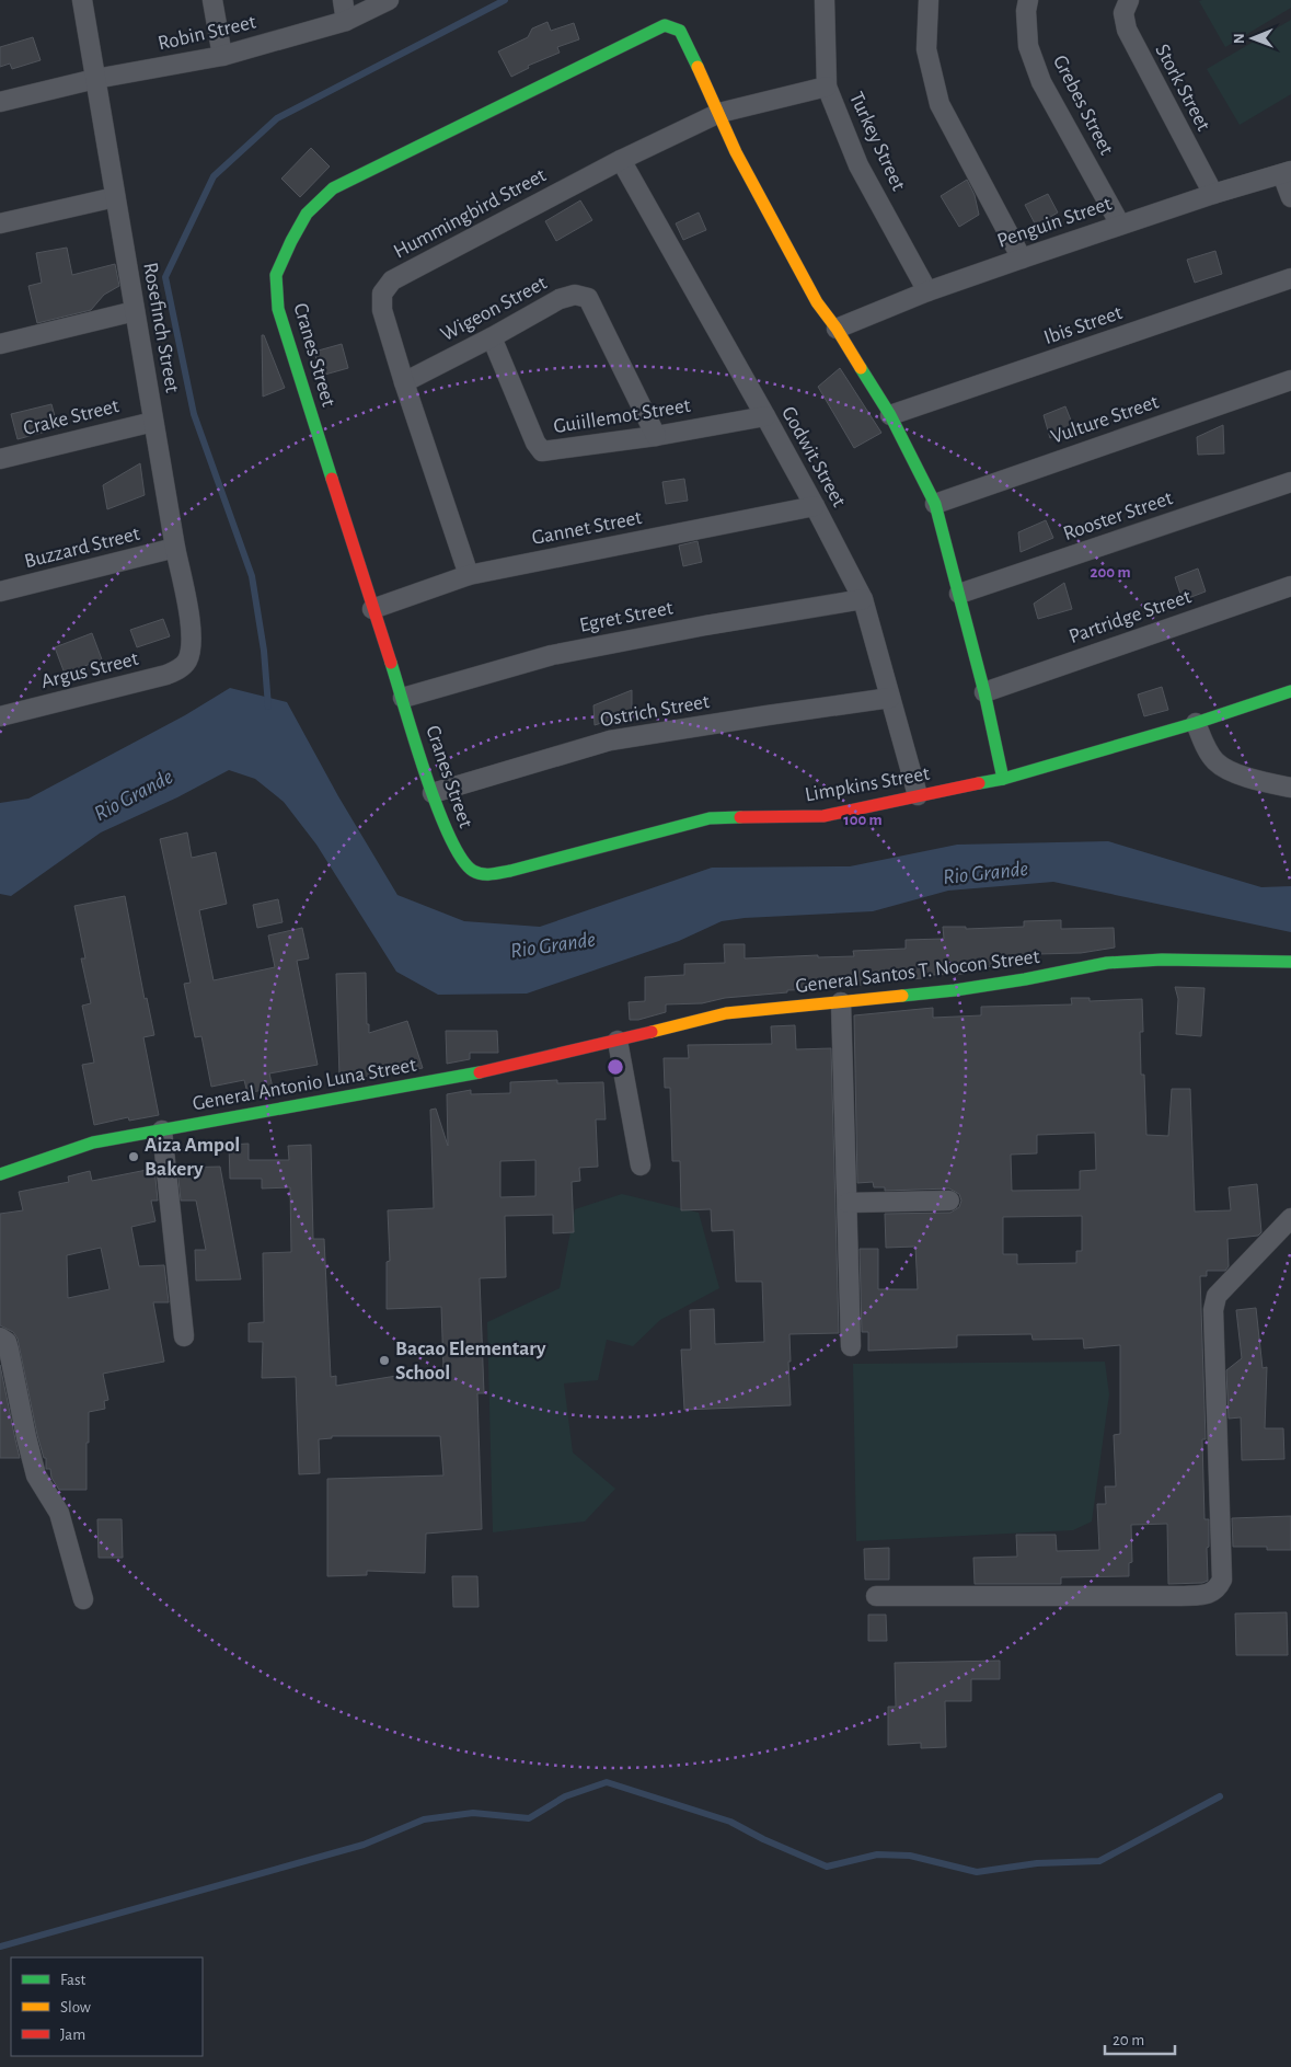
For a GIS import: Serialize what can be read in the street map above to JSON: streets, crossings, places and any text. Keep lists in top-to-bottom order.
{
  "streets": {
    "street": [
      "Robin Street",
      "Stork Street",
      "Grebes Street",
      "Turkey Street",
      "Hummingbird Street",
      "Penguin Street",
      "Wigeon Street",
      "Ibis Street",
      "Rosefinch Street",
      "Cranes Street",
      "Guiillemot Street",
      "Crake Street",
      "Vulture Street",
      "Godwit Street",
      "Rooster Street",
      "Gannet Street",
      "Buzzard Street",
      "Egret Street",
      "Partridge Street",
      "Argus Street",
      "Ostrich Street",
      "Limpkins Street",
      "General Santos T. Nocon Street",
      "General Antonio Luna Street"
    ]
  },
  "crossings": [
    ["Robin Street", "Rosefinch Street"],
    ["Stork Street", "Penguin Street"],
    ["Grebes Street", "Penguin Street"],
    ["Turkey Street", "Hummingbird Street"],
    ["Turkey Street", "Penguin Street"],
    ["Hummingbird Street", "Wigeon Street"],
    ["Hummingbird Street", "Cranes Street"],
    ["Hummingbird Street", "Godwit Street"],
    ["Hummingbird Street", "Gannet Street"],
    ["Wigeon Street", "Guiillemot Street"],
    ["Rosefinch Street", "Crake Street"],
    ["Rosefinch Street", "Buzzard Street"],
    ["Rosefinch Street", "Argus Street"],
    ["Cranes Street", "Gannet Street"],
    ["Cranes Street", "Egret Street"],
    ["Cranes Street", "Ostrich Street"],
    ["Cranes Street", "Limpkins Street"],
    ["Guiillemot Street", "Godwit Street"],
    ["Godwit Street", "Gannet Street"],
    ["Godwit Street", "Egret Street"],
    ["Godwit Street", "Ostrich Street"],
    ["Godwit Street", "Limpkins Street"],
    ["General Santos T. Nocon Street", "General Antonio Luna Street"]
  ],
  "water": ["Rio Grande"],
  "places": ["Aiza Ampol Bakery", "Bacao Elementary School"],
  "legend": ["Fast", "Slow", "Jam"],
  "scale_bar": "20 m",
  "north": "left",
  "rings": ["200 m", "100 m"]
}
